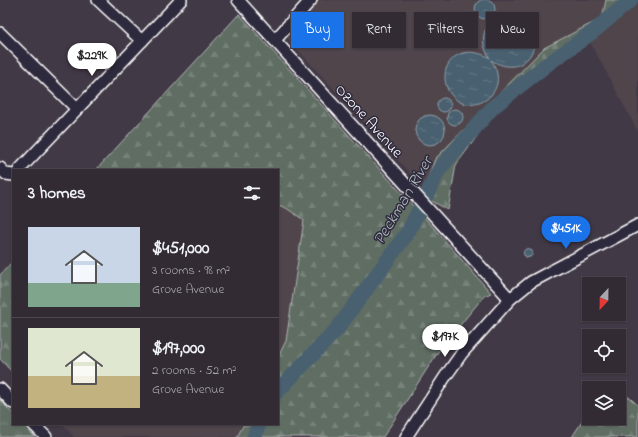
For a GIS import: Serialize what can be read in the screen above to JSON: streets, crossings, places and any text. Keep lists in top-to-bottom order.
{
  "streets": {
    "street": ["Ozone Avenue"]
  },
  "water": ["Peckman River"],
  "north": "bottom",
  "page": {
    "chip": [
      "Buy",
      "Rent",
      "Filters",
      "New"
    ],
    "price": ["$229K", "$451K", "$197K"],
    "heading": "3 homes",
    "list": [
      {
        "name": "$451,000",
        "note": "3 rooms · 98 m² · Grove Avenue"
      },
      {
        "name": "$197,000",
        "note": "2 rooms · 52 m² · Grove Avenue"
      }
    ]
  }
}
